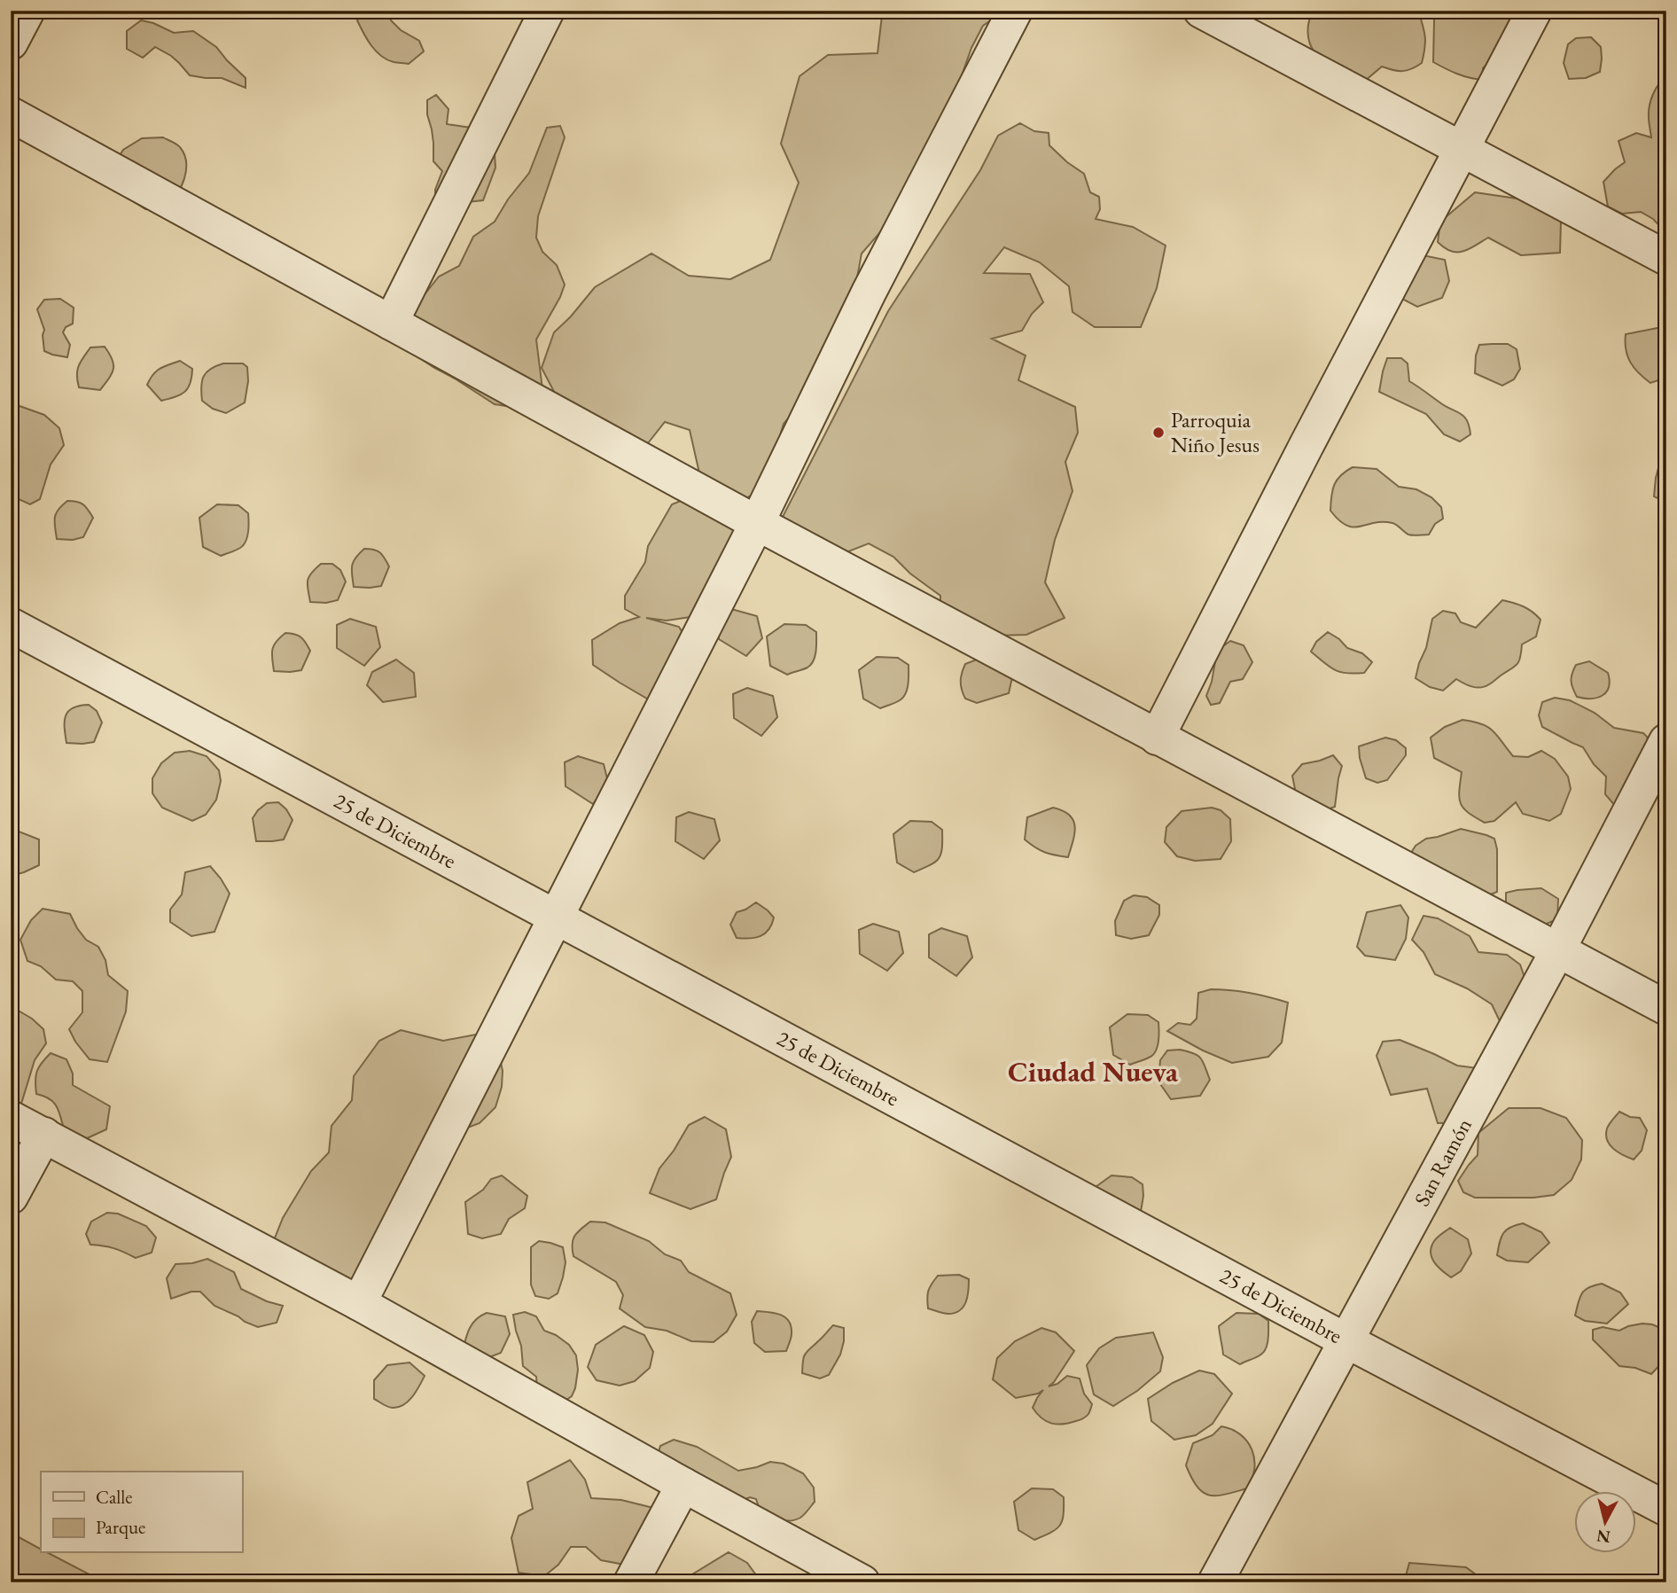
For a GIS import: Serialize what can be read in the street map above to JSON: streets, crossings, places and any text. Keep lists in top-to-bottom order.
{
  "streets": {
    "street": ["25 de Diciembre", "San Ramón"]
  },
  "crossings": [
    ["25 de Diciembre", "San Ramón"]
  ],
  "districts": ["Ciudad Nueva"],
  "places": ["Parroquia Niño Jesus"],
  "legend": ["Calle", "Parque"],
  "north": "bottom"
}
